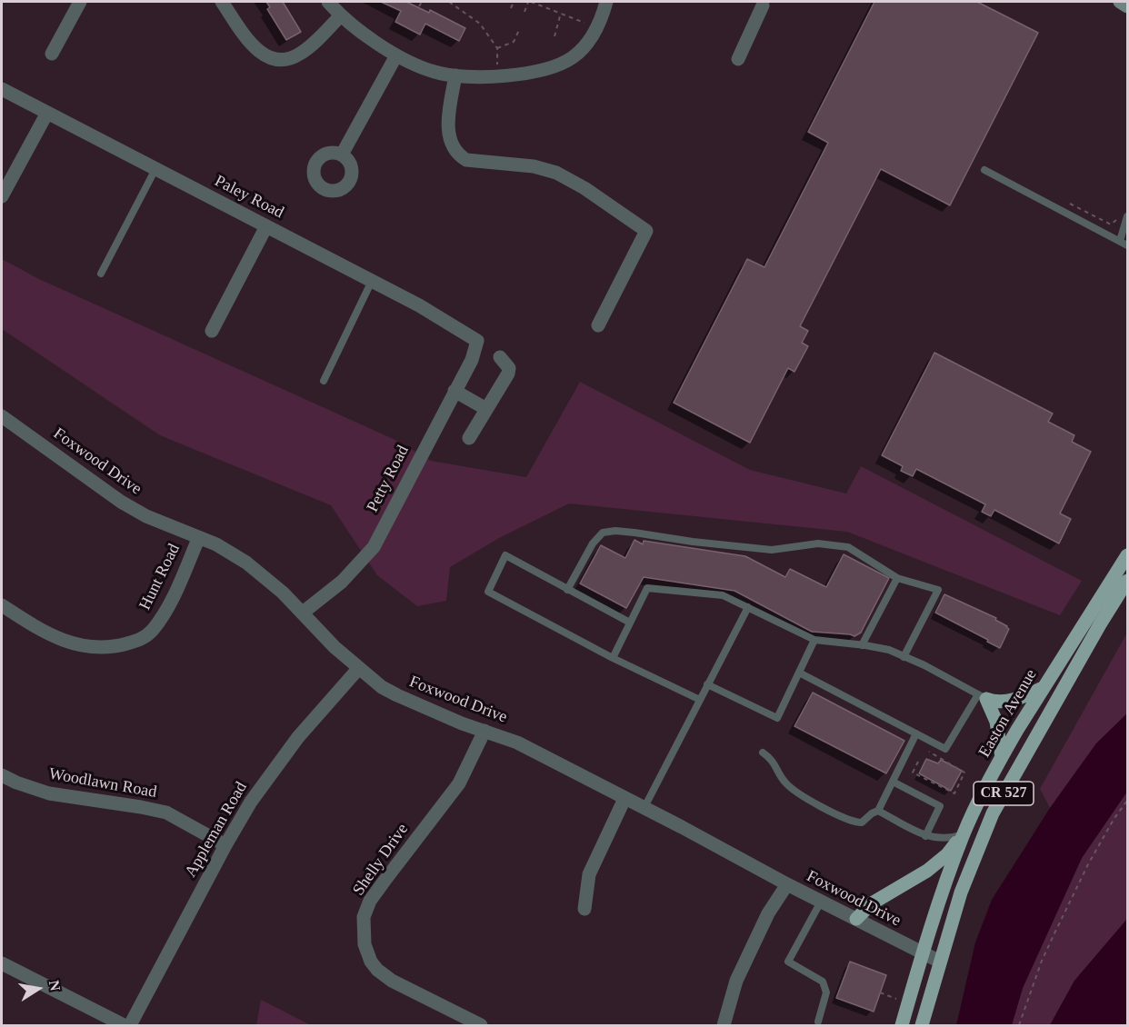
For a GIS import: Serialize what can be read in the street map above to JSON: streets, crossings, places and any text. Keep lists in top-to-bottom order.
{
  "streets": {
    "main road": ["Easton Avenue", "CR 527"],
    "street": [
      "Paley Road",
      "Foxwood Drive",
      "Petty Road",
      "Hunt Road",
      "Woodlawn Road",
      "Appleman Road",
      "Shelly Drive"
    ]
  },
  "crossings": [
    ["Paley Road", "Petty Road"],
    ["Foxwood Drive", "Petty Road"],
    ["Foxwood Drive", "Hunt Road"],
    ["Foxwood Drive", "Easton Avenue"],
    ["Foxwood Drive", "CR 527"],
    ["Foxwood Drive", "Appleman Road"],
    ["Foxwood Drive", "Shelly Drive"],
    ["Woodlawn Road", "Appleman Road"]
  ],
  "north": "right"
}
